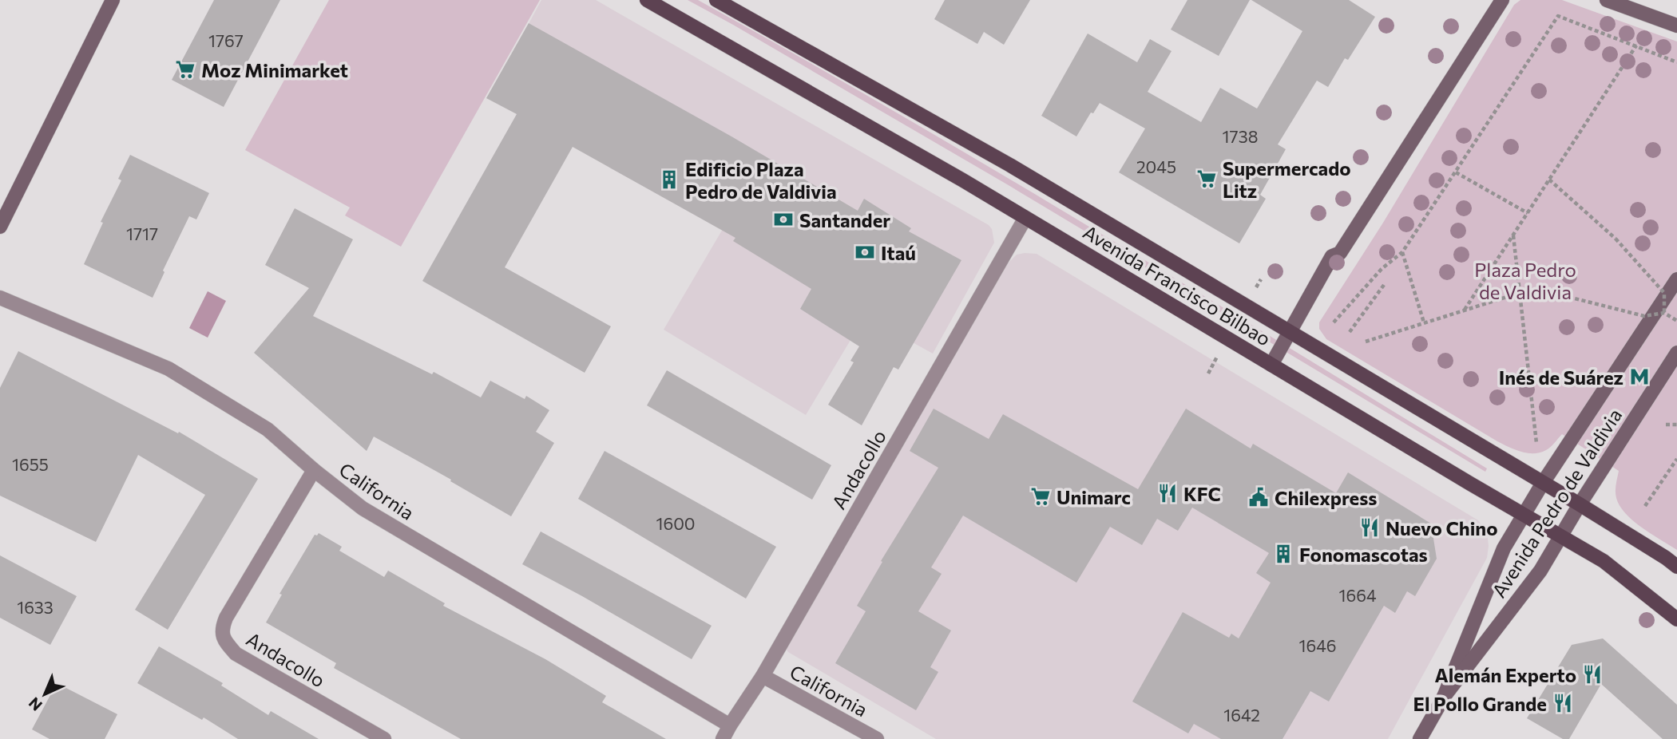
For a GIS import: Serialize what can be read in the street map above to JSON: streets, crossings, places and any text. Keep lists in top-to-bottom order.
{
  "streets": {
    "main road": ["Avenida Francisco Bilbao", "Avenida Pedro de Valdivia"],
    "street": ["Andacollo", "California"]
  },
  "crossings": [
    ["Avenida Francisco Bilbao", "Andacollo"],
    ["Avenida Francisco Bilbao", "Avenida Pedro de Valdivia"],
    ["Andacollo", "California"]
  ],
  "parks": ["Plaza Pedro de Valdivia"],
  "places": {
    "supermarket": ["Moz Minimarket", "Supermercado Litz", "Unimarc"],
    "building": ["Edificio Plaza Pedro de Valdivia", "Fonomascotas"],
    "bank": ["Santander", "Itaú"],
    "metro station": ["Inés de Suárez"],
    "restaurant": [
      "KFC",
      "Nuevo Chino",
      "Alemán Experto",
      "El Pollo Grande"
    ],
    "public building": ["Chilexpress"]
  },
  "house_numbers": [
    "1767",
    "1738",
    "2045",
    "1717",
    "1655",
    "1600",
    "1664",
    "1633",
    "1646",
    "1642"
  ],
  "north": "bottom left"
}
